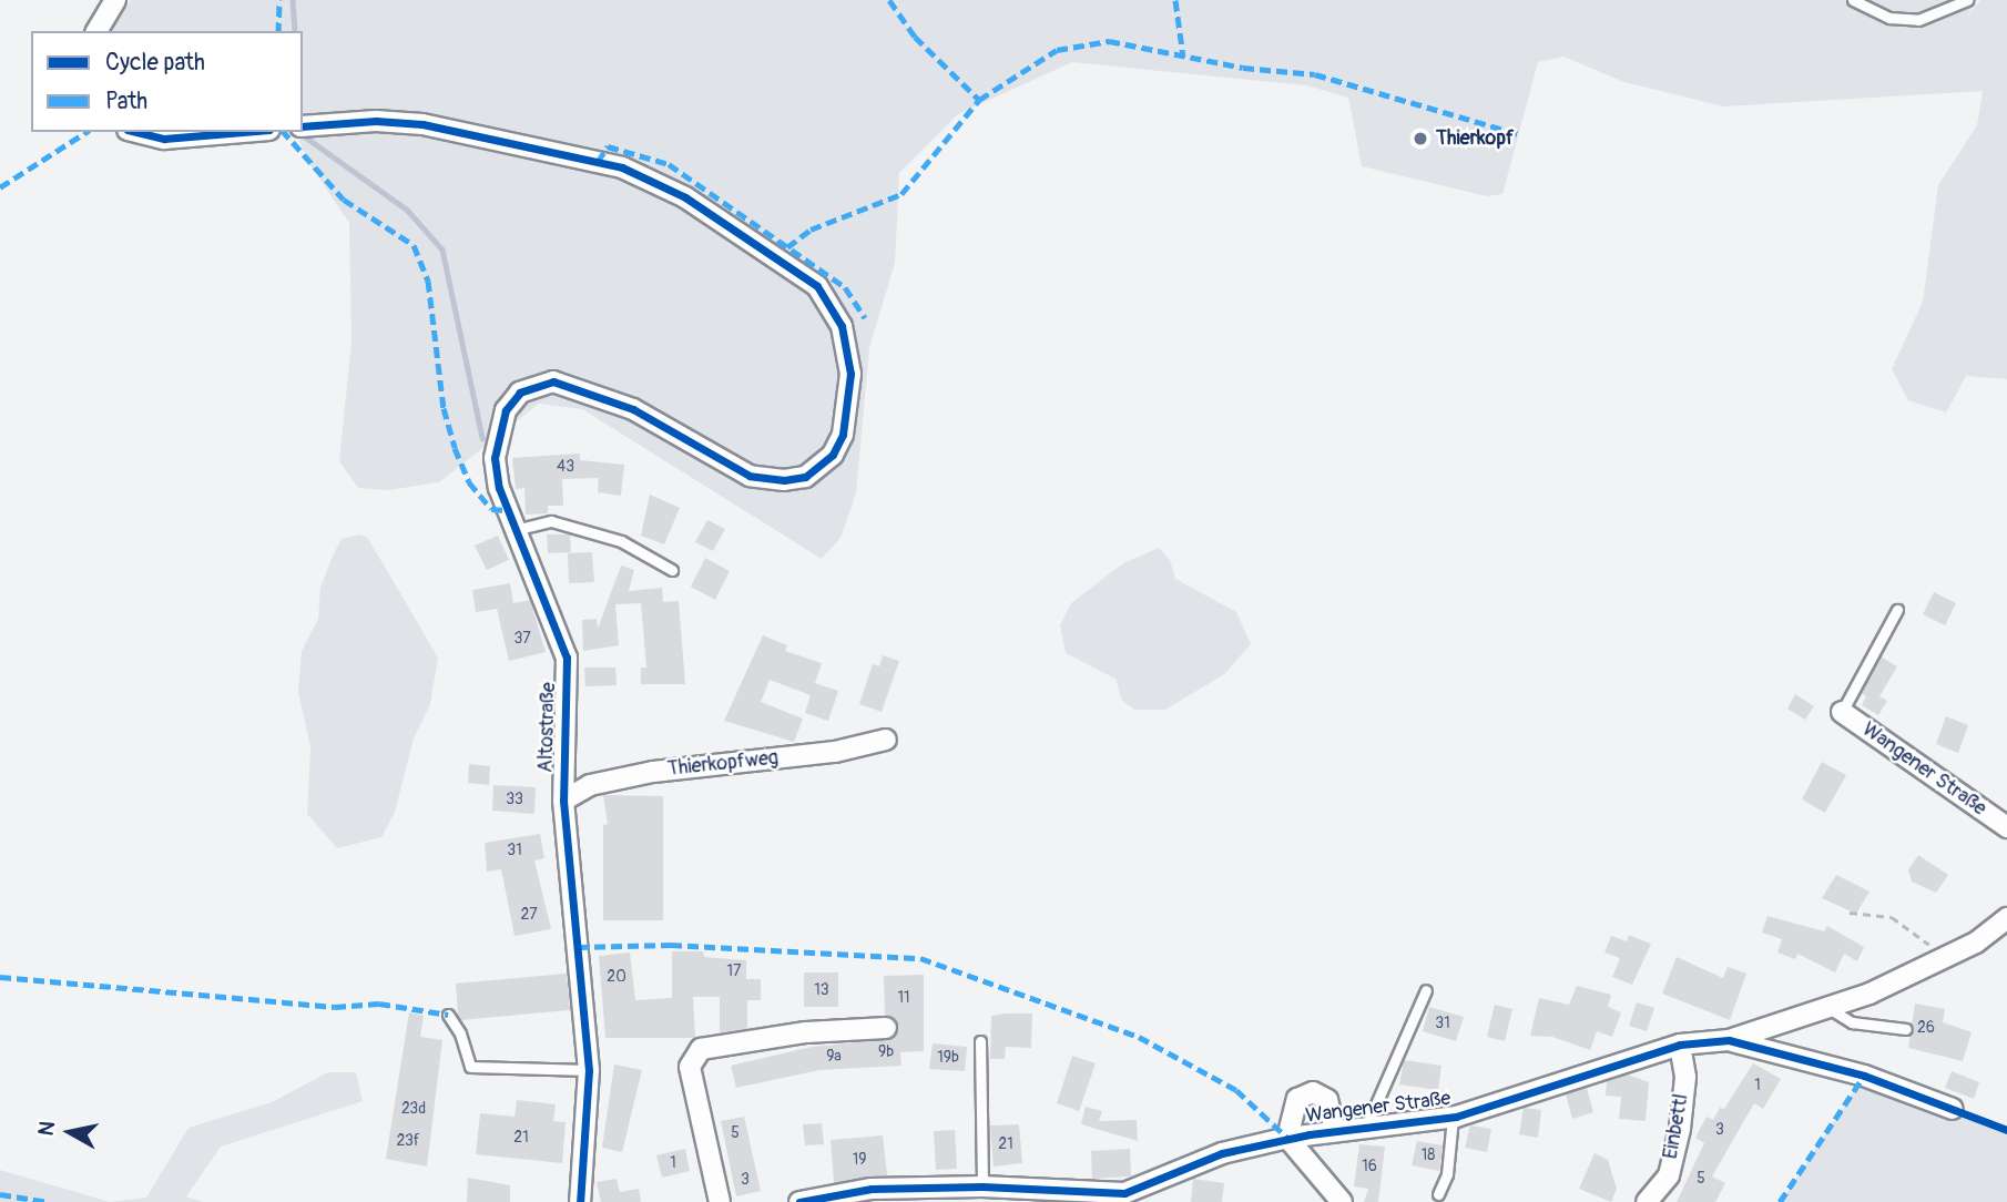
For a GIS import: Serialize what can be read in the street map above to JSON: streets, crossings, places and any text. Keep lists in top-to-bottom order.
{
  "streets": {
    "street": [
      "Altostraße",
      "Thierkopfweg",
      "Wangener Straße",
      "Einbettl"
    ]
  },
  "crossings": [
    ["Altostraße", "Thierkopfweg"],
    ["Wangener Straße", "Einbettl"]
  ],
  "places": ["Thierkopf"],
  "house_numbers": [
    "43",
    "37",
    "33",
    "31",
    "27",
    "17",
    "20",
    "13",
    "11",
    "31",
    "26",
    "9b",
    "9a",
    "19b",
    "1",
    "23d",
    "3",
    "5",
    "21",
    "23f",
    "21",
    "18",
    "19",
    "1",
    "16",
    "5",
    "3"
  ],
  "legend": ["Cycle path", "Path"],
  "north": "left"
}
